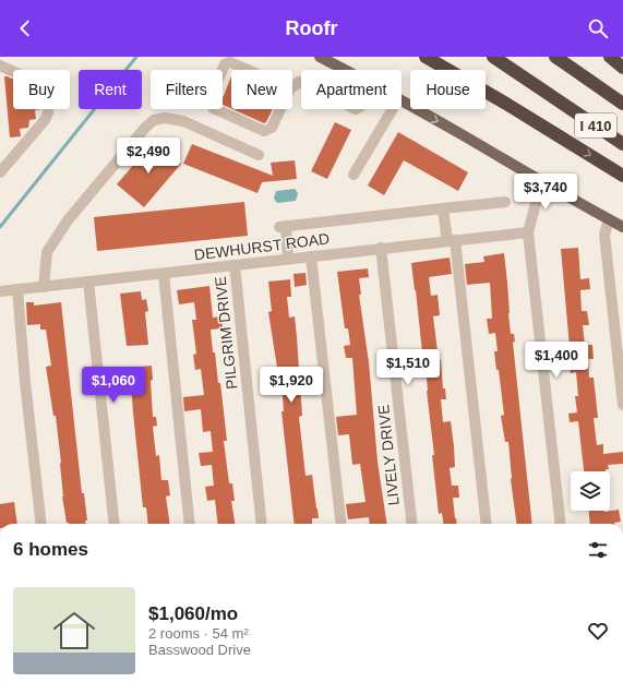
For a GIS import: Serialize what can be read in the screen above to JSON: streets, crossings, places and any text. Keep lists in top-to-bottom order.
{
  "streets": {
    "highway": ["I 410"],
    "street": ["DEWHURST ROAD", "PILGRIM DRIVE", "LIVELY DRIVE"]
  },
  "crossings": [
    ["DEWHURST ROAD", "PILGRIM DRIVE"],
    ["DEWHURST ROAD", "LIVELY DRIVE"]
  ],
  "page": {
    "header": "Roofr",
    "chip": [
      "Buy",
      "Rent",
      "Filters",
      "New",
      "Apartment",
      "House"
    ],
    "price": [
      "$2,490",
      "$3,740",
      "$1,400",
      "$1,510",
      "$1,060",
      "$1,920"
    ],
    "heading": "6 homes",
    "list": [
      {
        "name": "$1,060/mo",
        "note": "2 rooms · 54 m² · Basswood Drive"
      }
    ]
  }
}
